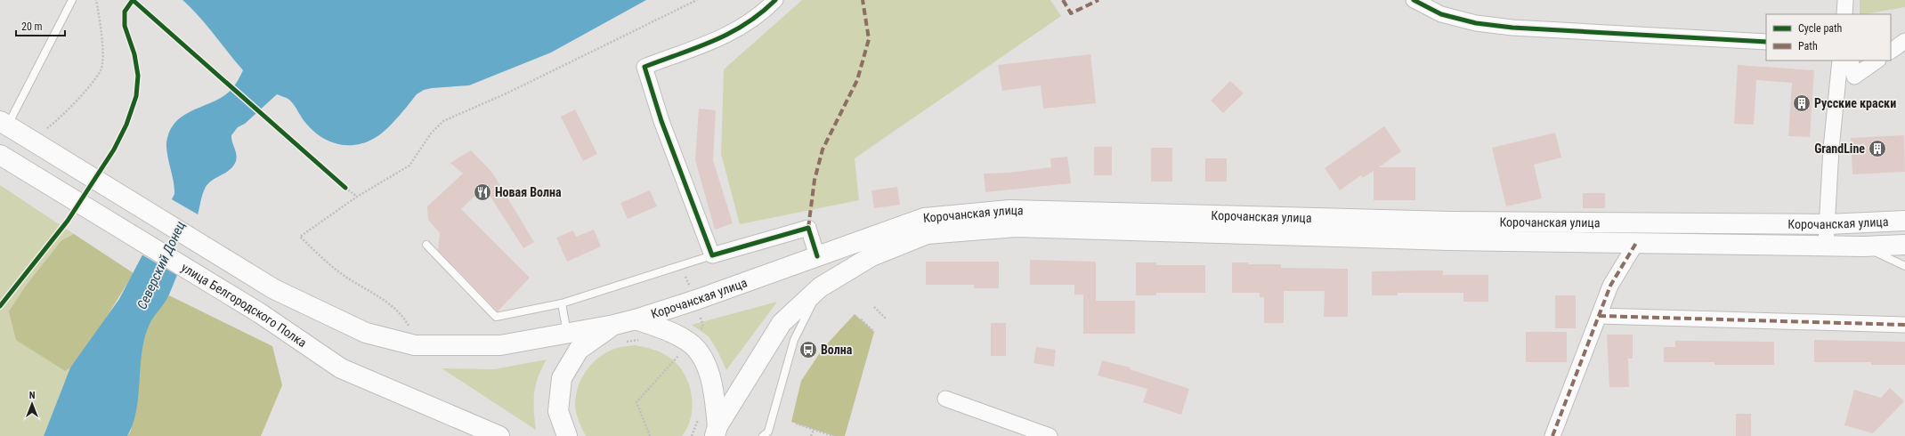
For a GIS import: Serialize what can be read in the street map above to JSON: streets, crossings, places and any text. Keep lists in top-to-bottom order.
{
  "streets": {
    "main road": ["Корочанская улица", "улица Белгородского Полка"]
  },
  "water": ["Северский Донец"],
  "places": {
    "building": ["Русские краски", "GrandLine"],
    "restaurant": ["Новая Волна"],
    "bus stop": ["Волна"]
  },
  "legend": ["Cycle path", "Path"],
  "scale_bar": "20 m",
  "north": "top"
}
